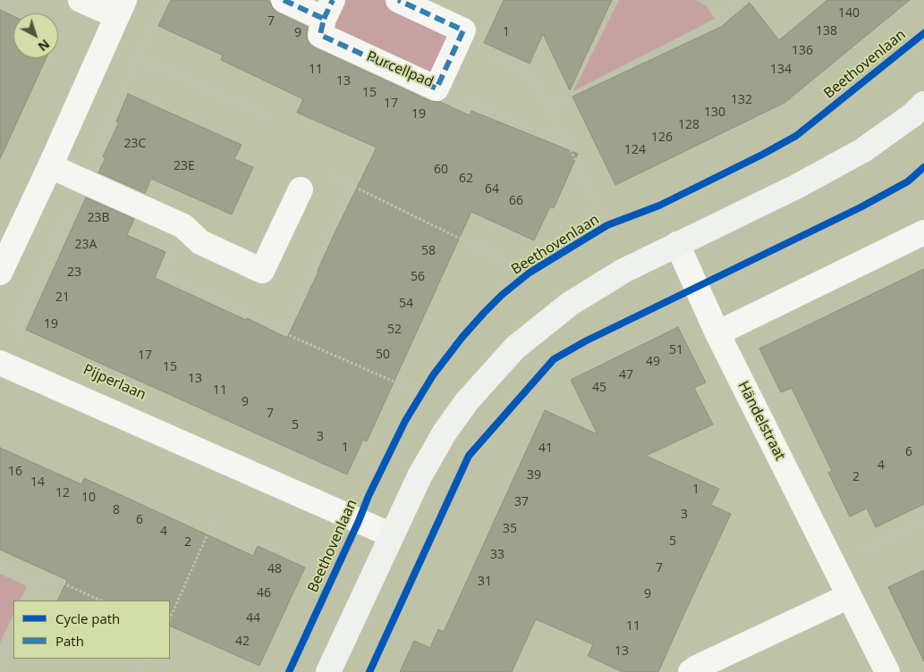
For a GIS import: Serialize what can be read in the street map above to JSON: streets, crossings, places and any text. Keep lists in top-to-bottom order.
{
  "streets": {
    "street": ["Purcellpad", "Pijperlaan", "Händelstraat"],
    "cycle path": ["Beethovenlaan"]
  },
  "house_numbers": [
    "140",
    "7",
    "138",
    "1",
    "9",
    "136",
    "11",
    "134",
    "13",
    "15",
    "132",
    "17",
    "130",
    "19",
    "128",
    "126",
    "23C",
    "124",
    "23E",
    "60",
    "62",
    "64",
    "66",
    "23B",
    "23A",
    "58",
    "23",
    "56",
    "21",
    "54",
    "19",
    "52",
    "51",
    "50",
    "17",
    "49",
    "15",
    "47",
    "13",
    "45",
    "11",
    "9",
    "7",
    "5",
    "3",
    "1",
    "41",
    "6",
    "4",
    "16",
    "39",
    "2",
    "14",
    "1",
    "12",
    "10",
    "37",
    "8",
    "3",
    "6",
    "35",
    "4",
    "5",
    "2",
    "33",
    "7",
    "48",
    "31",
    "46",
    "9",
    "44",
    "11",
    "42",
    "13"
  ],
  "legend": ["Cycle path", "Path"],
  "north": "bottom right"
}
